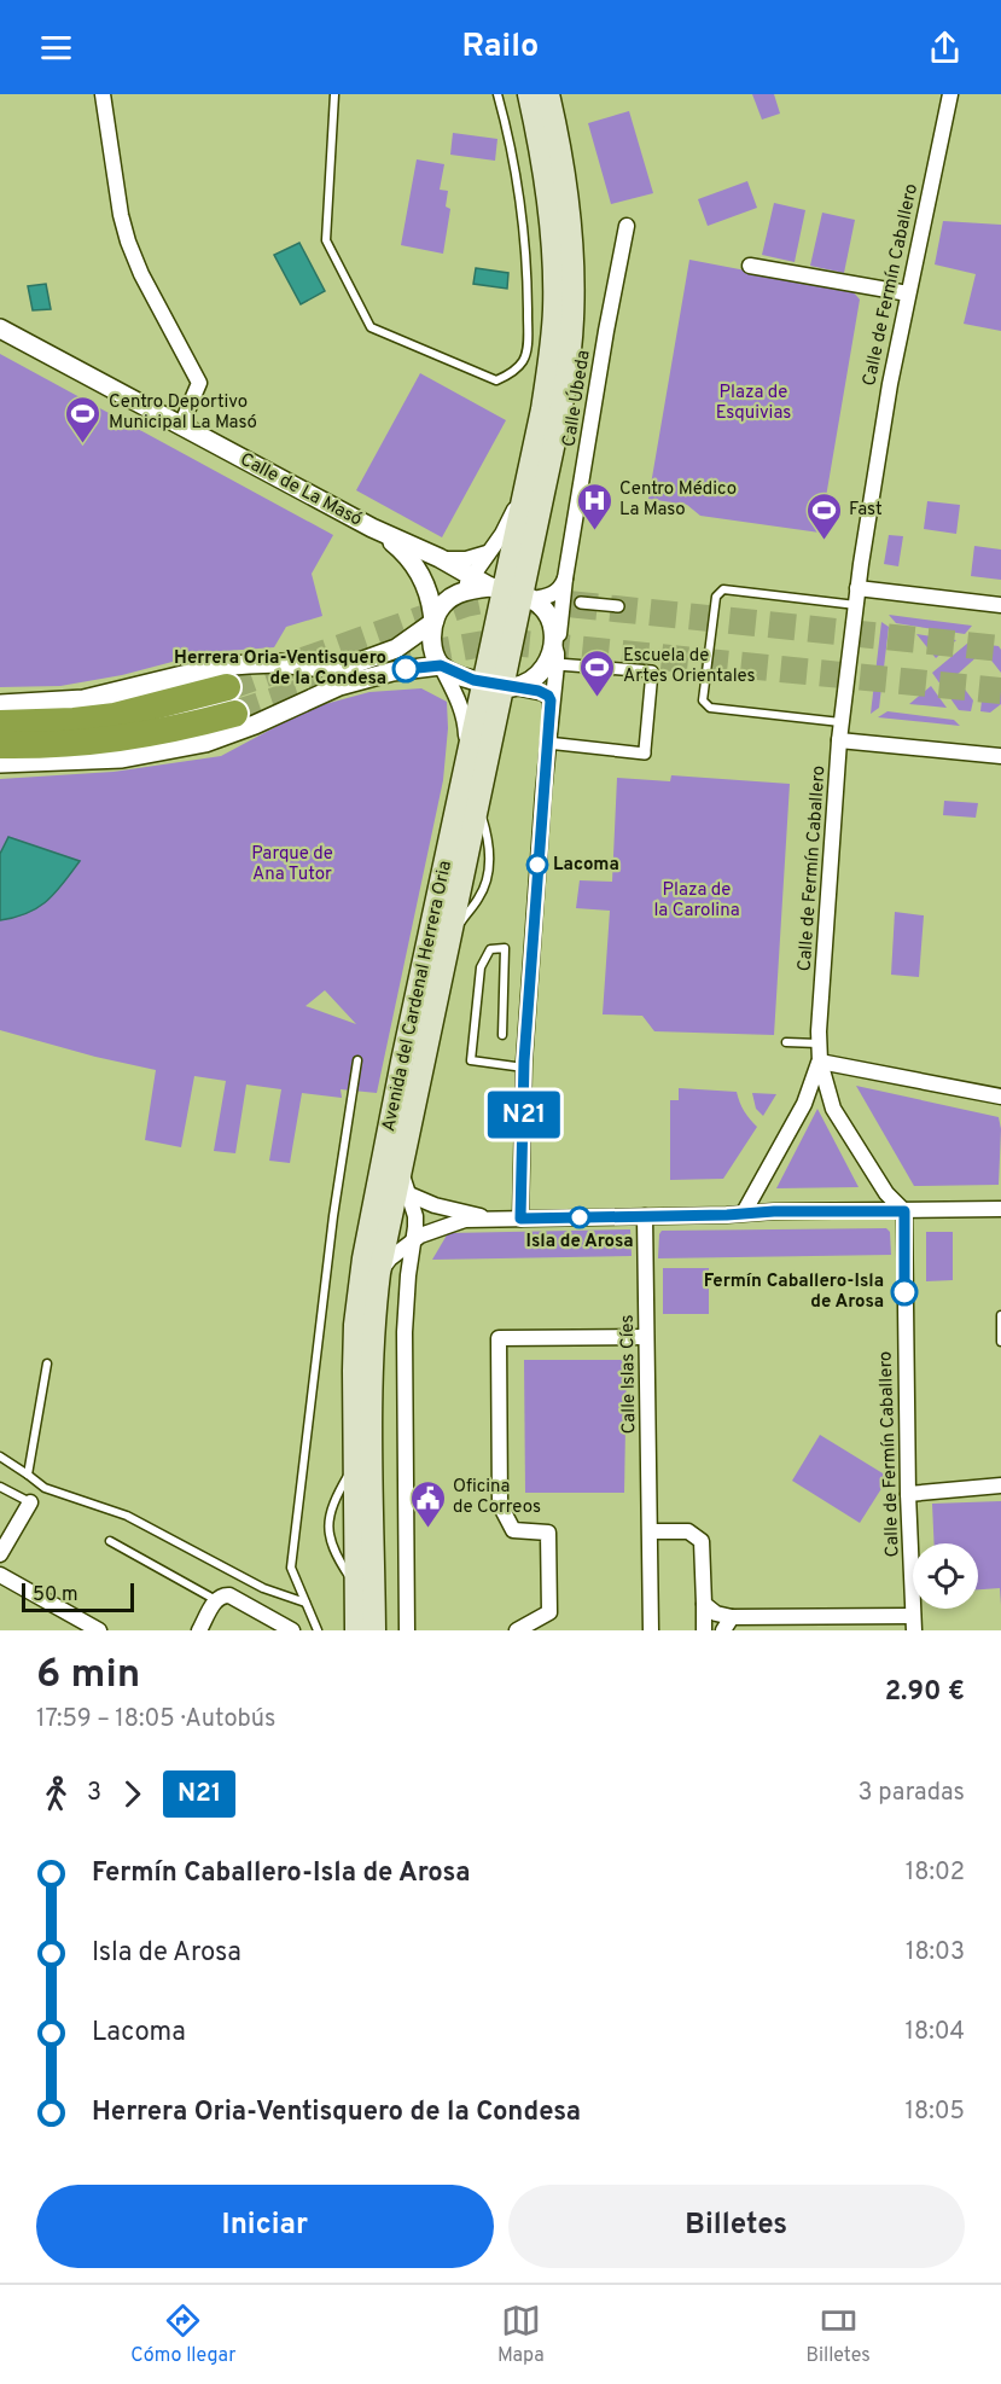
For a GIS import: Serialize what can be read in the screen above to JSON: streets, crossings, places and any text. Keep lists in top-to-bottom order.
{
  "streets": {
    "main road": ["Avenida del Cardenal Herrera Oria"],
    "street": [
      "Calle de Fermín Caballero",
      "Calle Úbeda",
      "Calle de La Masó",
      "Calle Islas Cíes"
    ]
  },
  "crossings": [
    ["Calle de La Masó", "Avenida del Cardenal Herrera Oria"]
  ],
  "parks": ["Plaza de Esquivias", "Parque de Ana Tutor", "Plaza de la Carolina"],
  "places": {
    "sports": ["Centro Deportivo Municipal La Masó", "Fast", "Escuela de Artes Orientales"],
    "hospital": ["Centro Médico La Maso"],
    "other": [
      "Herrera Oria-Ventisquero de la Condesa",
      "Lacoma",
      "Isla de Arosa",
      "Fermín Caballero-Isla de Arosa"
    ],
    "public building": ["Oficina de Correos"]
  },
  "lines": ["bus line N21"],
  "scale_bar": "50 m",
  "page": {
    "header": "Railo",
    "on_map": "N21",
    "scale": "50 m",
    "heading": ["6 min", "17:59 – 18:05 · Autobús", "2.90 €"],
    "legs": ["3", "N21", "3 paradas"],
    "list": [
      {
        "name": "Fermín Caballero-Isla de Arosa",
        "value": "18:02"
      },
      {
        "name": "Isla de Arosa",
        "value": "18:03"
      },
      {
        "name": "Lacoma",
        "value": "18:04"
      },
      {
        "name": "Herrera Oria-Ventisquero de la Condesa",
        "value": "18:05"
      }
    ],
    "buttons": ["Iniciar", "Billetes"],
    "tabs": ["Cómo llegar", "Mapa", "Billetes"]
  }
}
